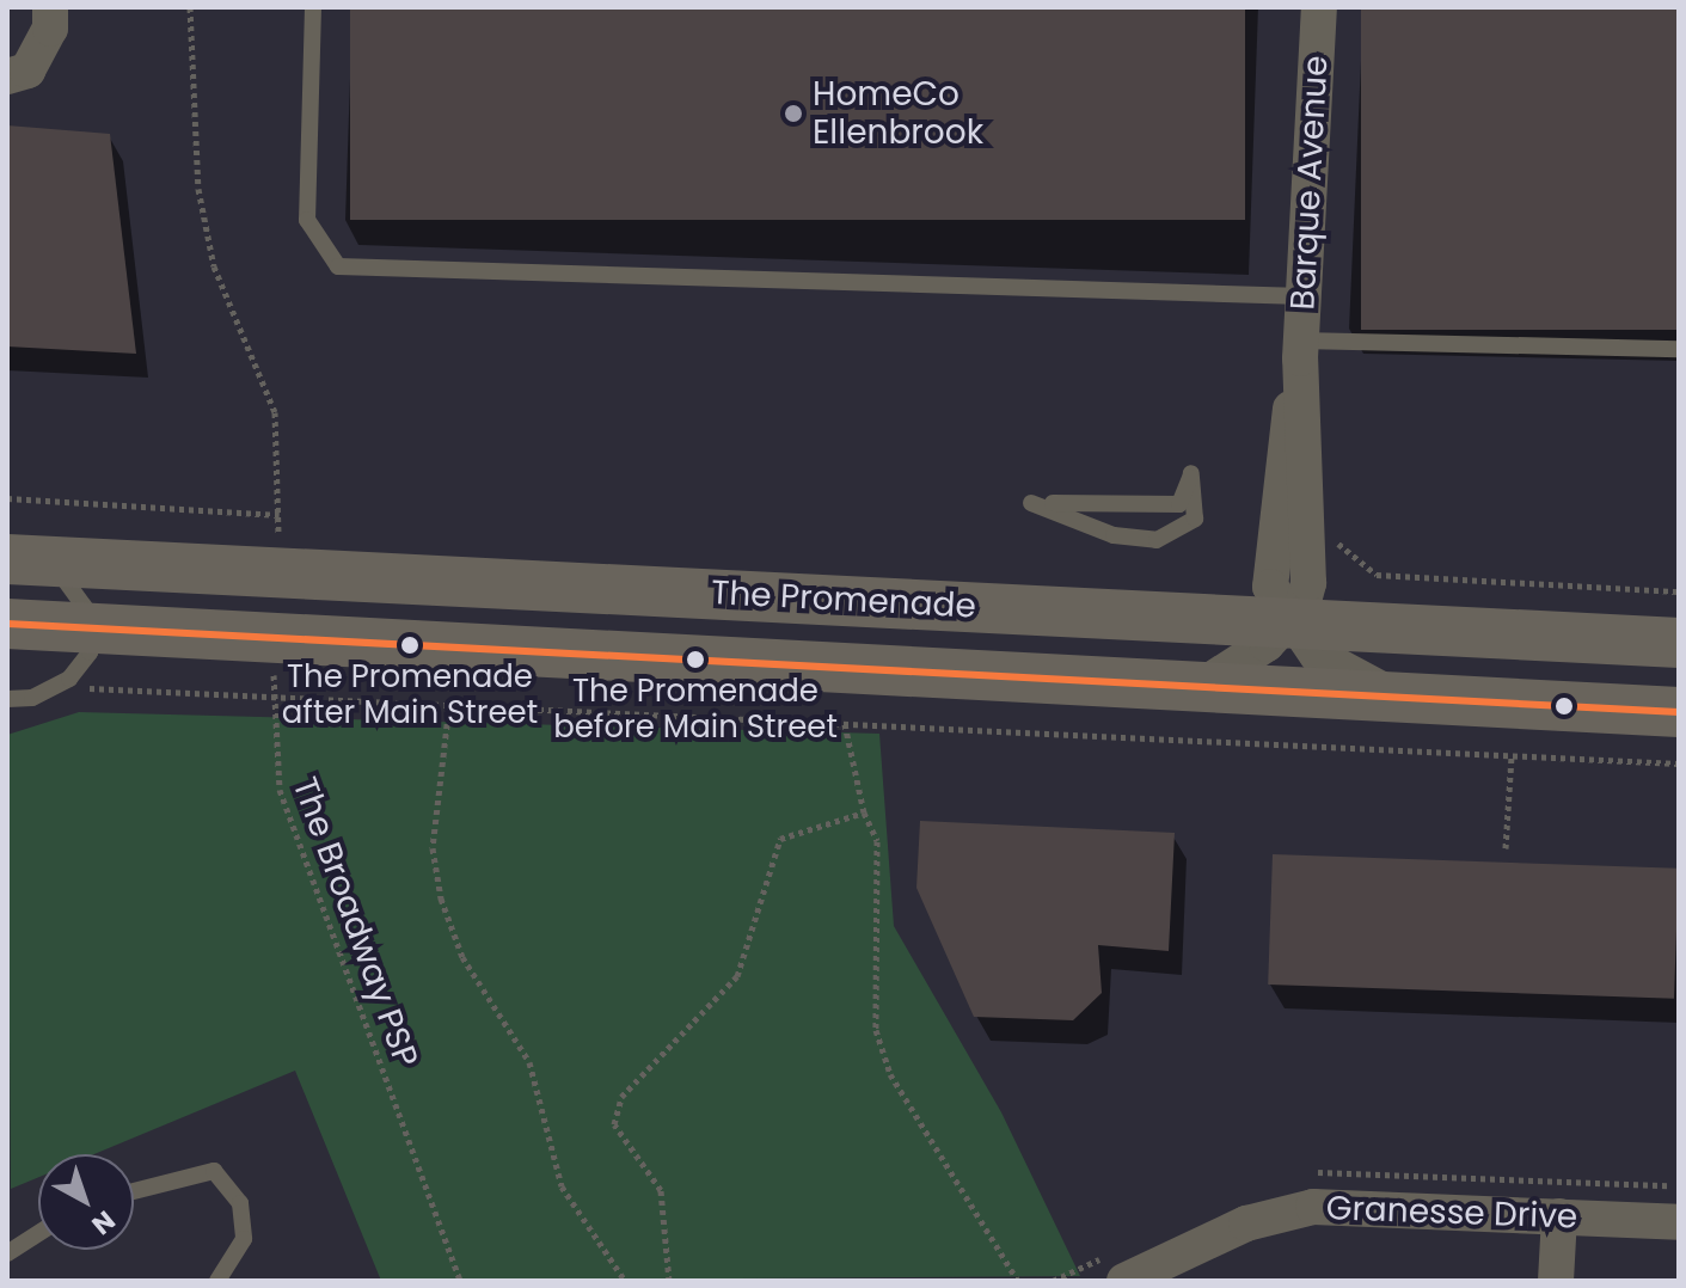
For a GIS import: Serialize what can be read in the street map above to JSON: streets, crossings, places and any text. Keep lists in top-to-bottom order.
{
  "streets": {
    "main road": ["The Promenade"],
    "street": ["Barque Avenue", "Granesse Drive"],
    "path": ["The Broadway PSP"]
  },
  "crossings": [
    ["Barque Avenue", "The Promenade"],
    ["The Promenade", "The Broadway PSP"]
  ],
  "places": ["HomeCo Ellenbrook", "The Promenade after Main Street", "The Promenade before Main Street"],
  "north": "bottom right"
}
